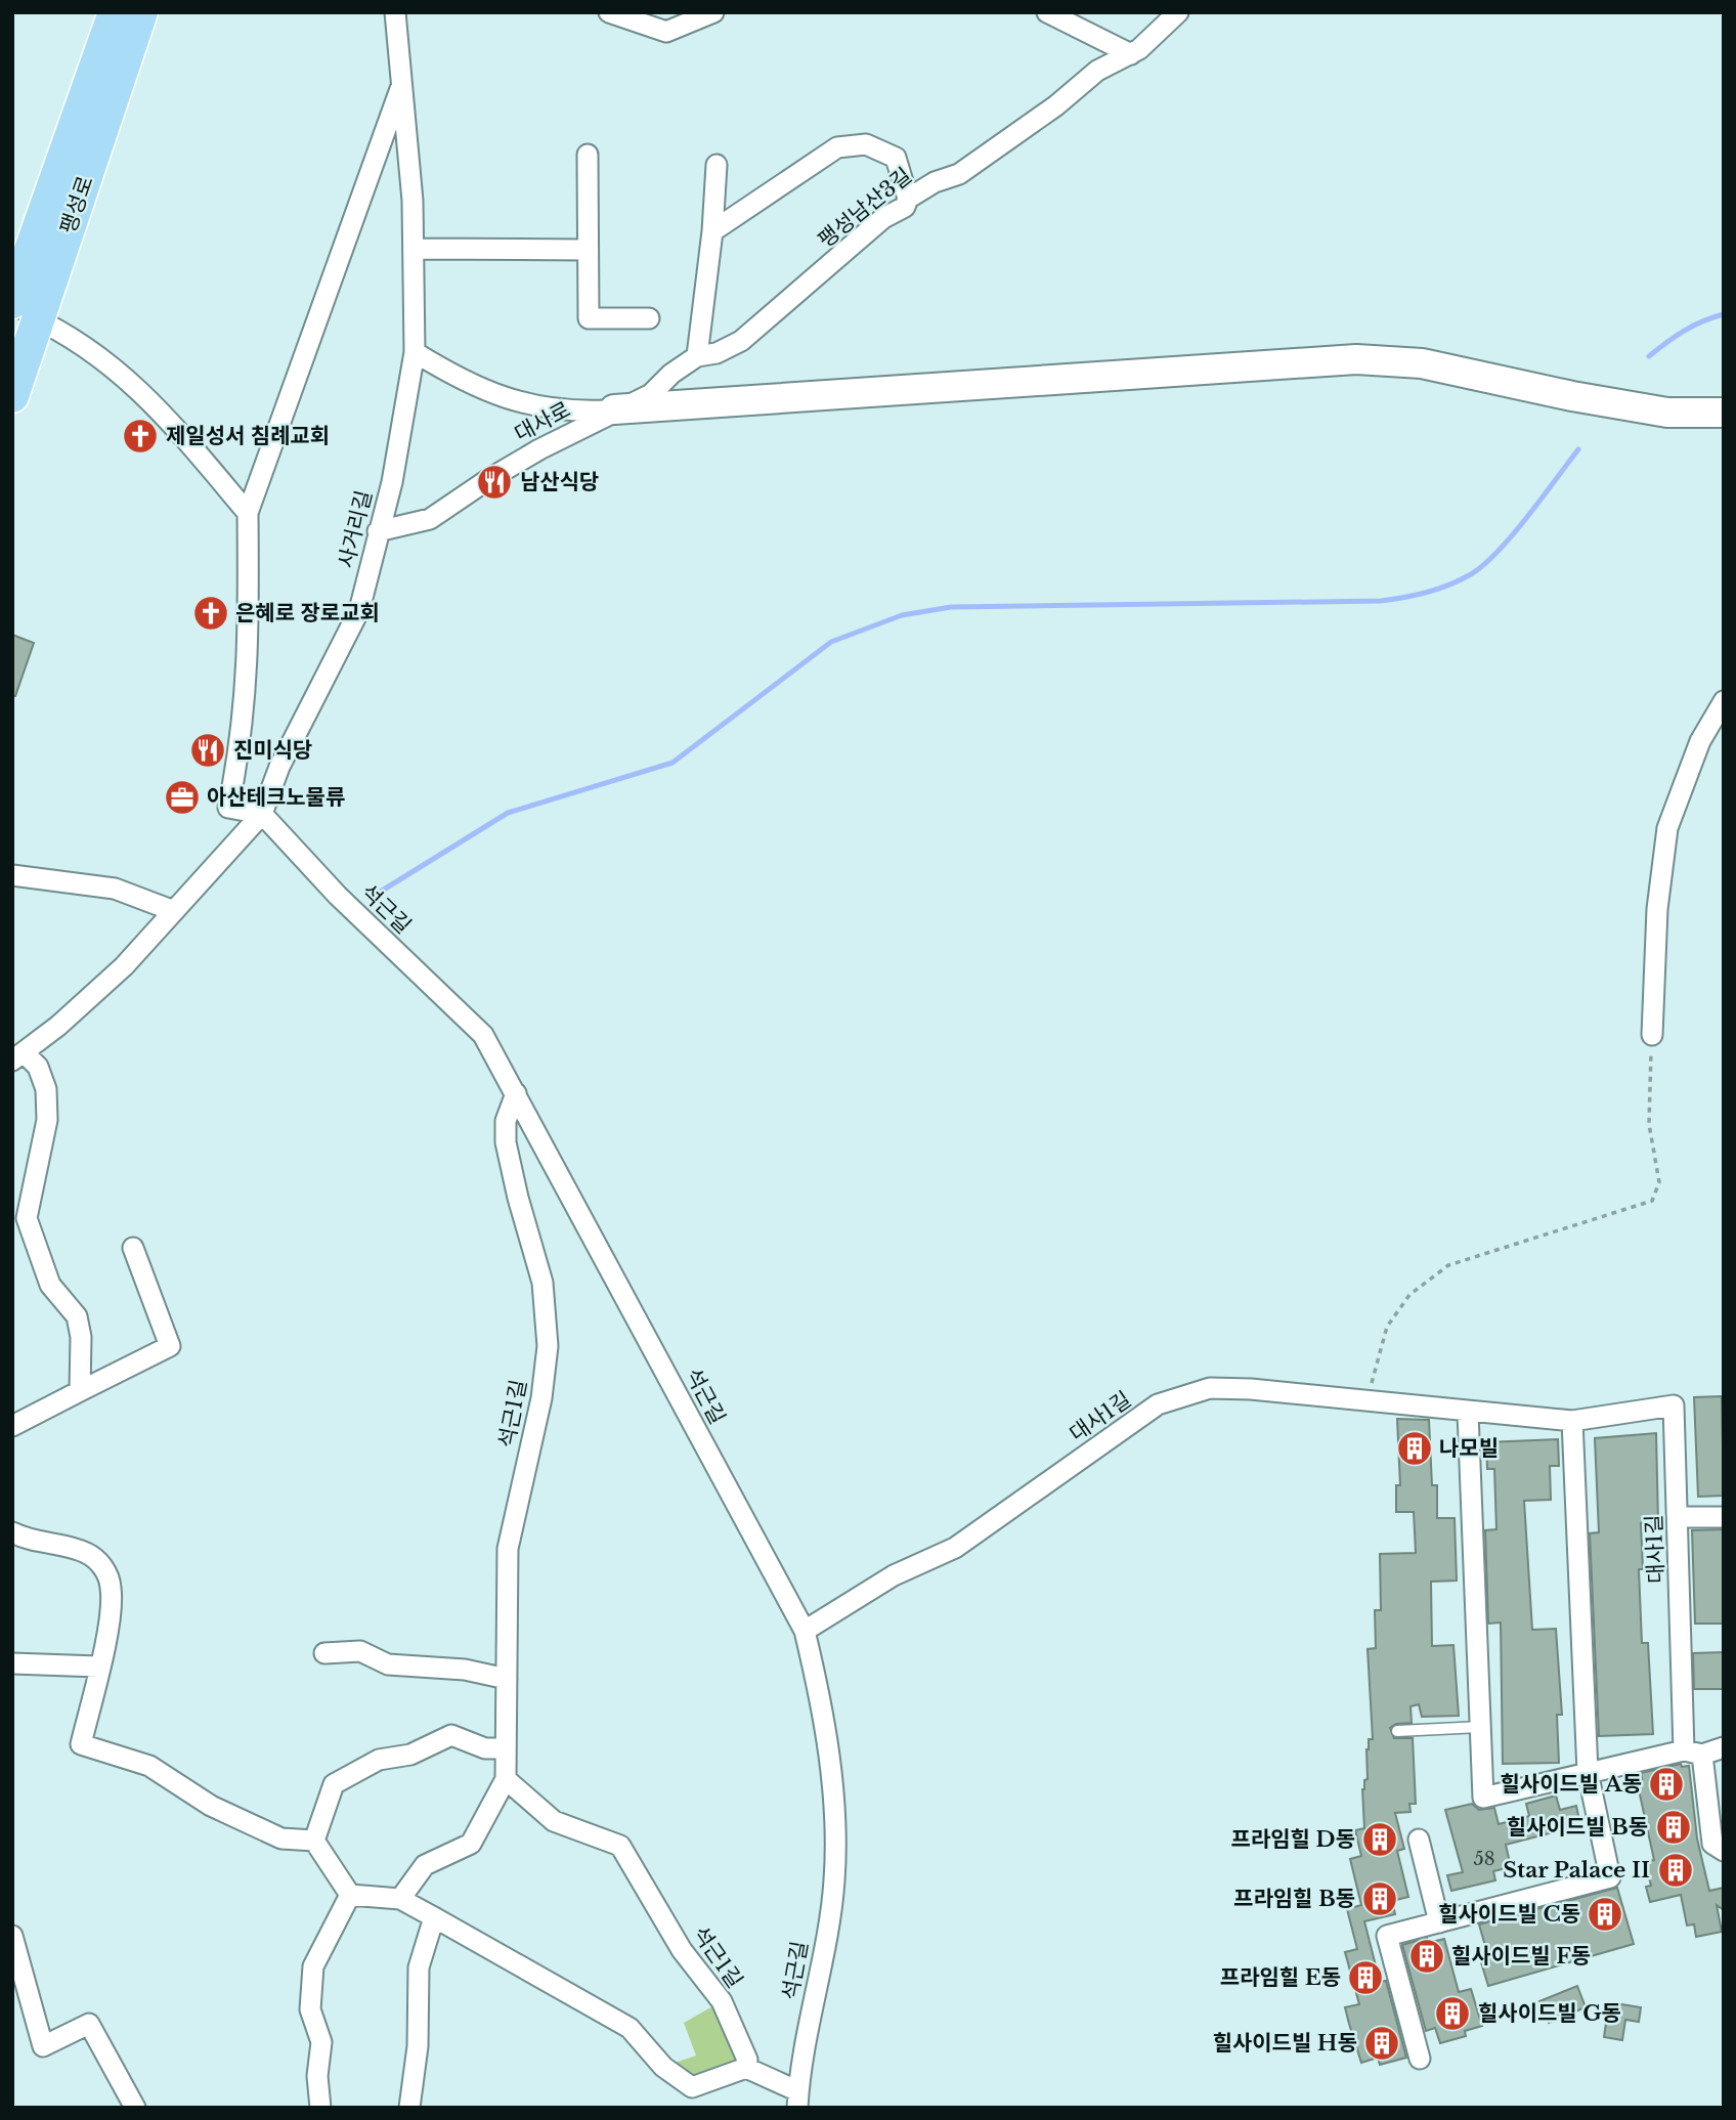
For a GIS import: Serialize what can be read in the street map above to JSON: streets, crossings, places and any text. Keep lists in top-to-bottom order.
{
  "streets": {
    "main road": ["팽성로"],
    "street": [
      "팽성남산3길",
      "대사로",
      "사거리길",
      "석근길",
      "석근1길",
      "대사1길"
    ]
  },
  "crossings": [
    ["팽성남산3길", "대사로"],
    ["대사로", "사거리길"],
    ["사거리길", "석근길"],
    ["석근길", "석근1길"],
    ["석근길", "대사1길"]
  ],
  "places": {
    "church": ["제일성서 침례교회", "은혜로 장로교회"],
    "restaurant": ["남산식당", "진미식당"],
    "office": ["아산테크노물류"],
    "building": [
      "나모빌",
      "힐사이드빌 A동",
      "힐사이드빌 B동",
      "프라임힐 D동",
      "Star Palace II",
      "프라임힐 B동",
      "힐사이드빌 C동",
      "힐사이드빌 F동",
      "프라임힐 E동",
      "힐사이드빌 G동",
      "힐사이드빌 H동"
    ]
  },
  "house_numbers": ["58"]
}
